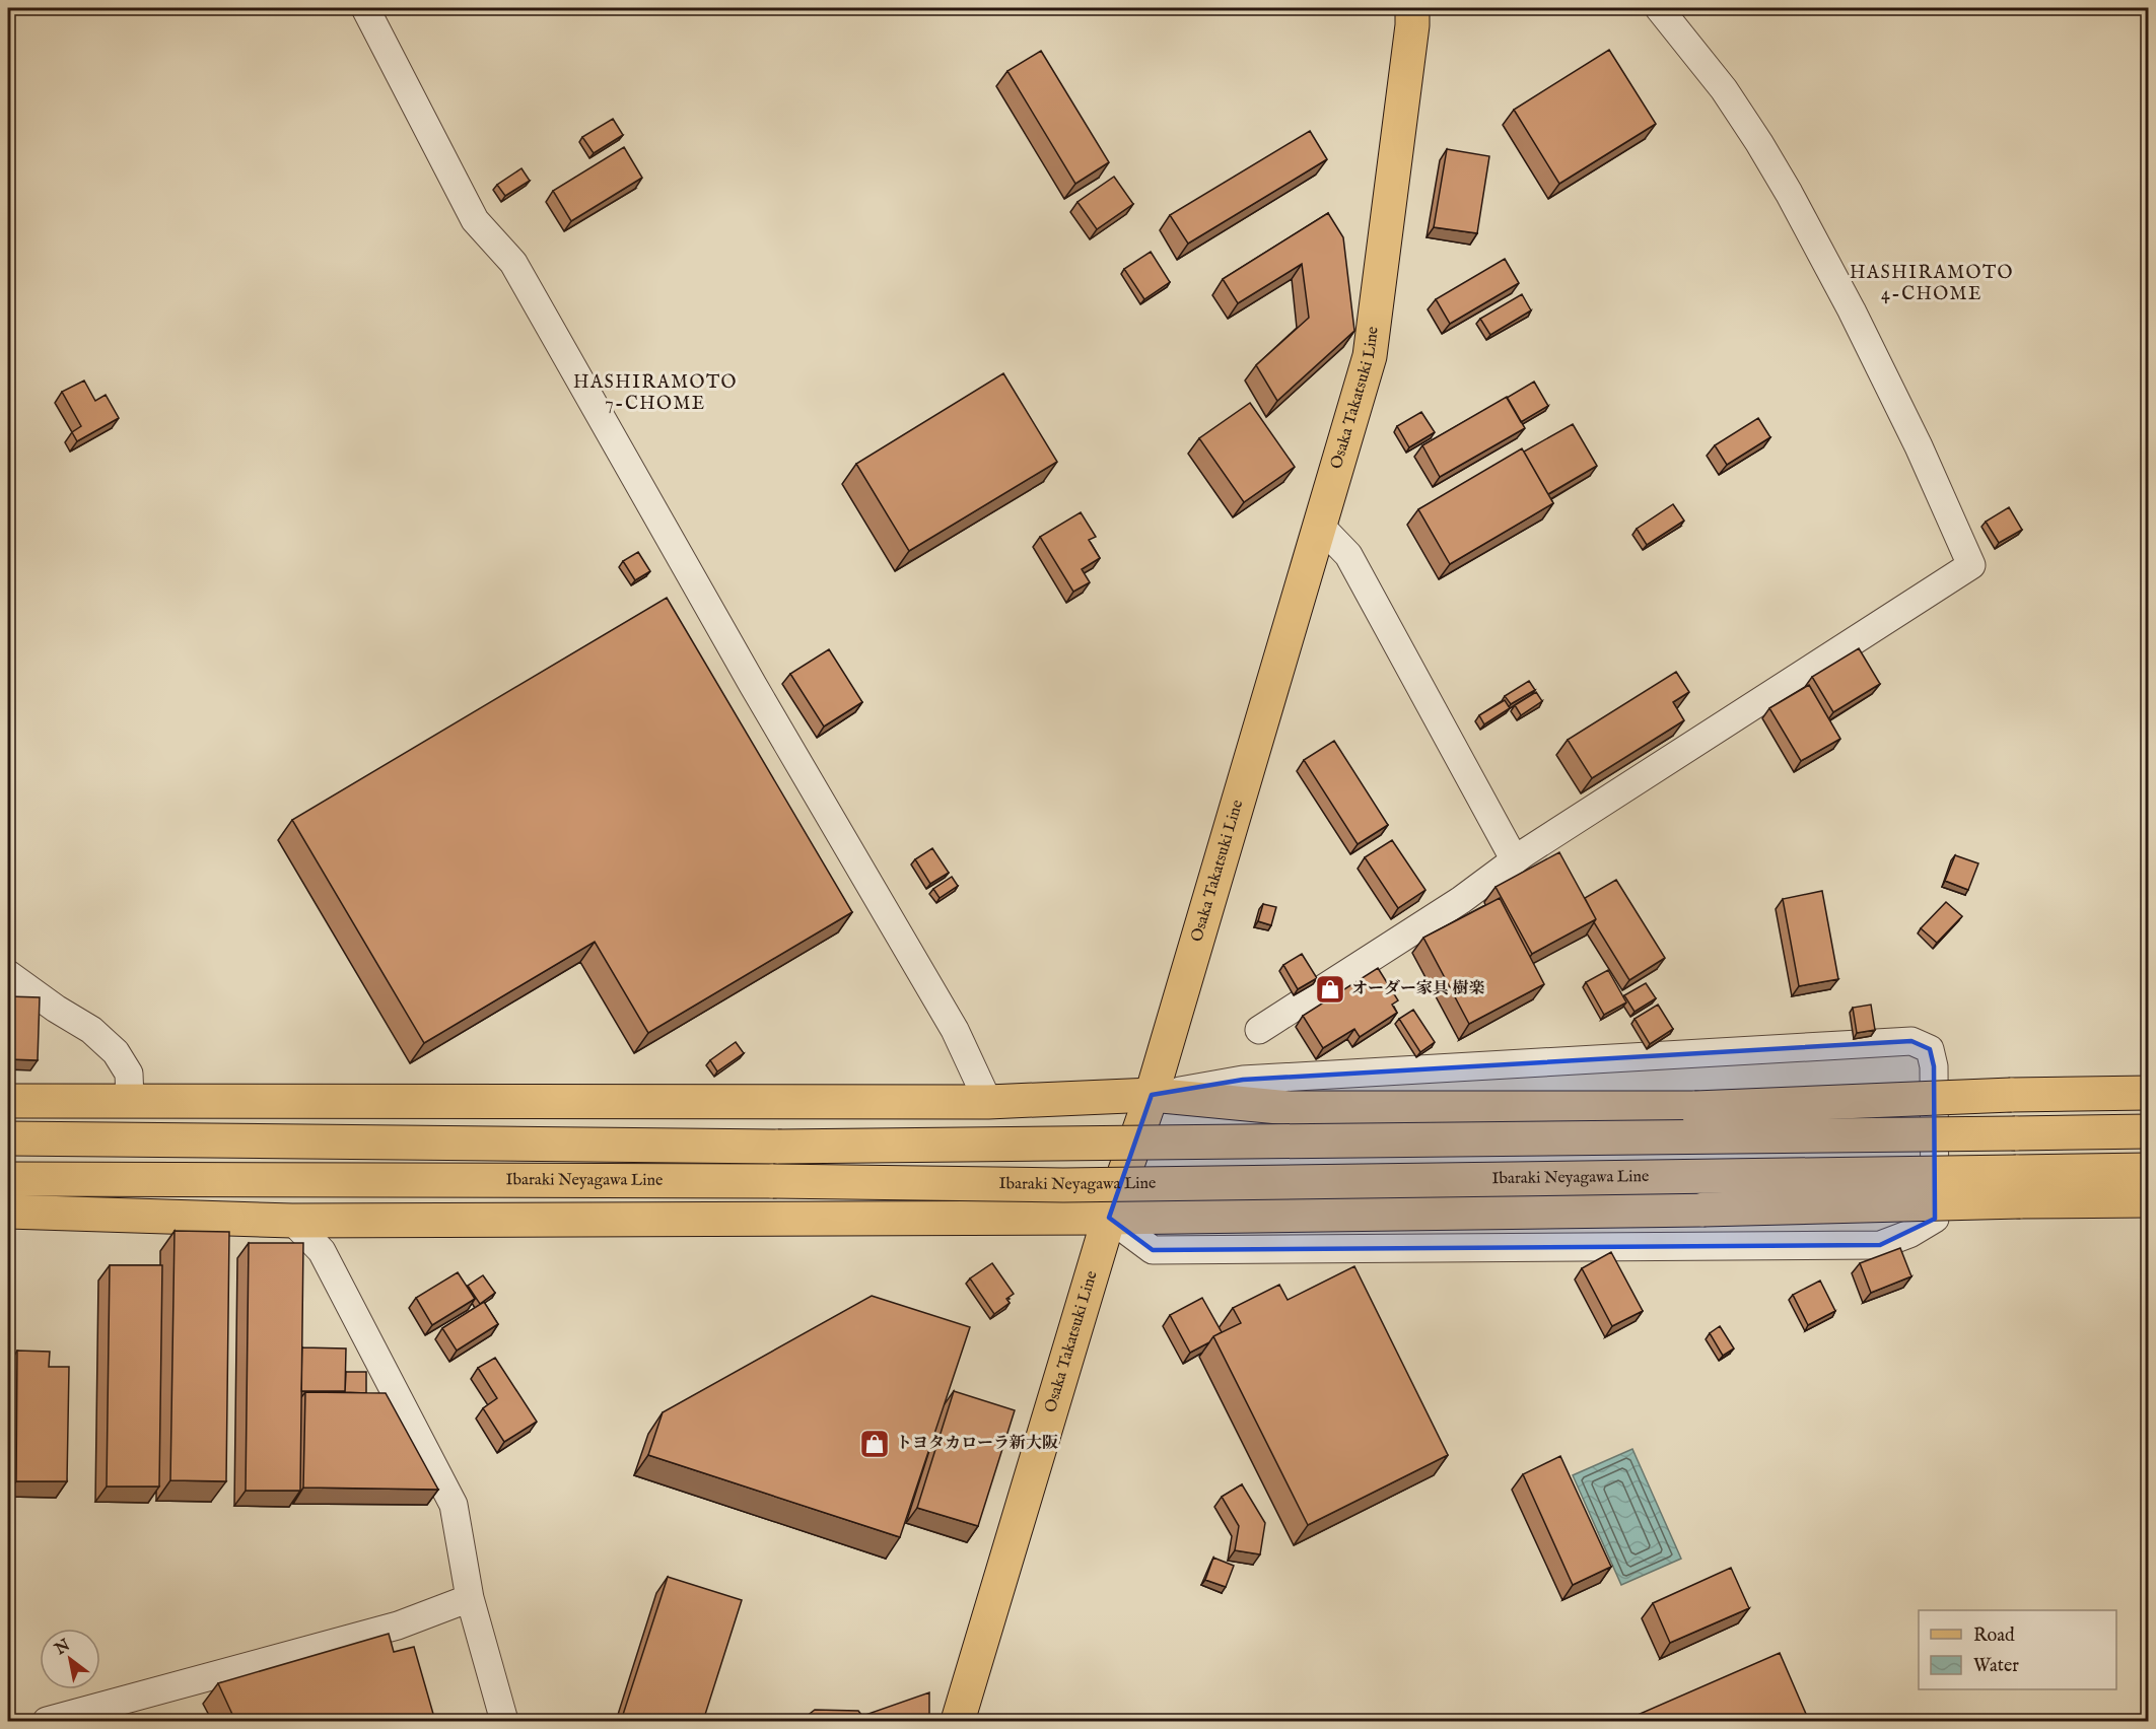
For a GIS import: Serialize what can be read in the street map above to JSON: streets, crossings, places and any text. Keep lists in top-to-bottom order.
{
  "streets": {
    "main road": ["Osaka Takatsuki Line", "Ibaraki Neyagawa Line"]
  },
  "districts": ["HASHIRAMOTO 4-CHOME", "HASHIRAMOTO 7-CHOME"],
  "places": {
    "shop": ["オーダー家具 樹楽", "トヨタカローラ新大阪"]
  },
  "legend": ["Road", "Water"],
  "north": "top left"
}
